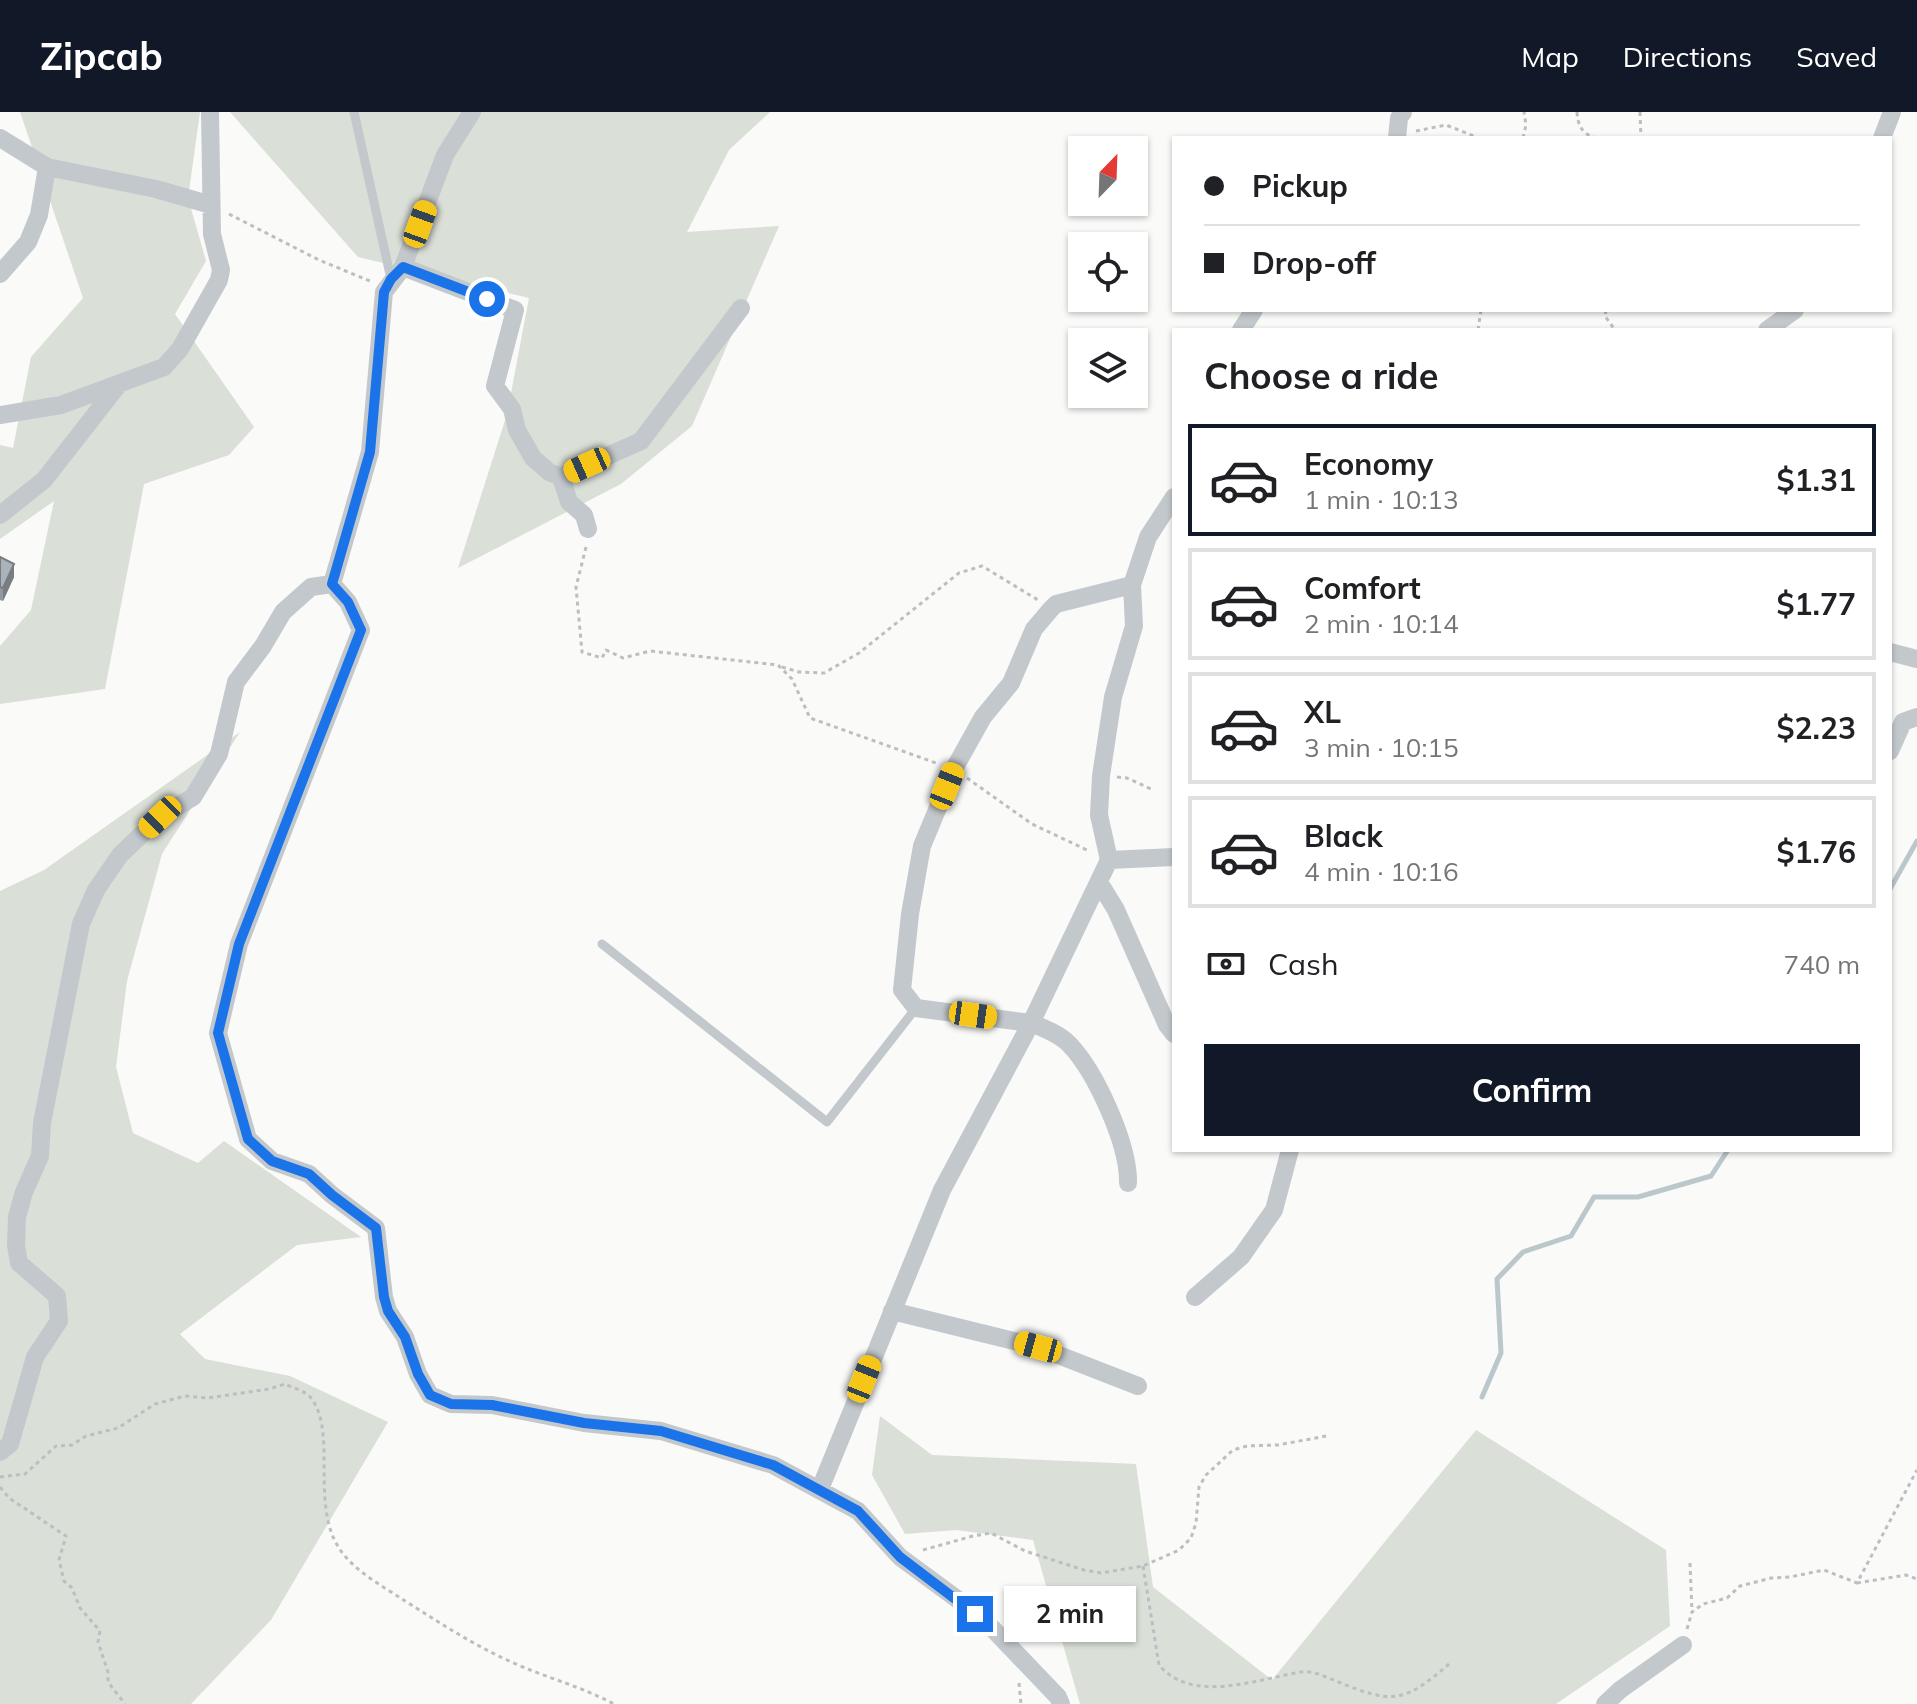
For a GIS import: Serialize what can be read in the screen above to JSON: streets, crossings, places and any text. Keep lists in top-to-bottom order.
{
  "north": "top right",
  "page": {
    "header": "Zipcab",
    "nav": ["Map", "Directions", "Saved"],
    "banner": ["Pickup", "Drop-off"],
    "heading": "Choose a ride",
    "list": [
      {
        "name": "Economy",
        "note": "1 min · 10:13",
        "value": "$1.31"
      },
      {
        "name": "Comfort",
        "note": "2 min · 10:14",
        "value": "$1.77"
      },
      {
        "name": "XL",
        "note": "3 min · 10:15",
        "value": "$2.23"
      },
      {
        "name": "Black",
        "note": "4 min · 10:16",
        "value": "$1.76"
      }
    ],
    "pay": ["Cash", "740 m"],
    "buttons": "Confirm",
    "bubble": "2 min"
  }
}
